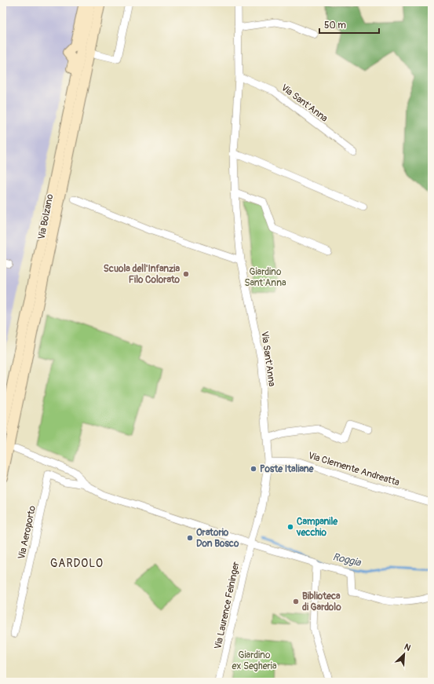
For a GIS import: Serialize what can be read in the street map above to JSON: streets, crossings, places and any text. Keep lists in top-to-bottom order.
{
  "streets": {
    "main road": ["Via Bolzano"],
    "street": [
      "Via Sant'Anna",
      "Via Clemente Andreatta",
      "Via Aeroporto",
      "Via Laurence Feininger"
    ]
  },
  "crossings": [
    ["Via Sant'Anna", "Via Clemente Andreatta"],
    ["Via Sant'Anna", "Via Laurence Feininger"],
    ["Via Clemente Andreatta", "Via Laurence Feininger"],
    ["Via Aeroporto", "Via Laurence Feininger"]
  ],
  "districts": ["GARDOLO"],
  "water": ["Roggia"],
  "parks": ["Giardino Sant'Anna", "Giardino ex Segheria"],
  "places": [
    "Scuola dell'Infanzia Filo Colorato",
    "Poste Italiane",
    "Campanile vecchio",
    "Oratorio Don Bosco",
    "Biblioteca di Gardolo"
  ],
  "scale_bar": "50 m",
  "north": "top right"
}
